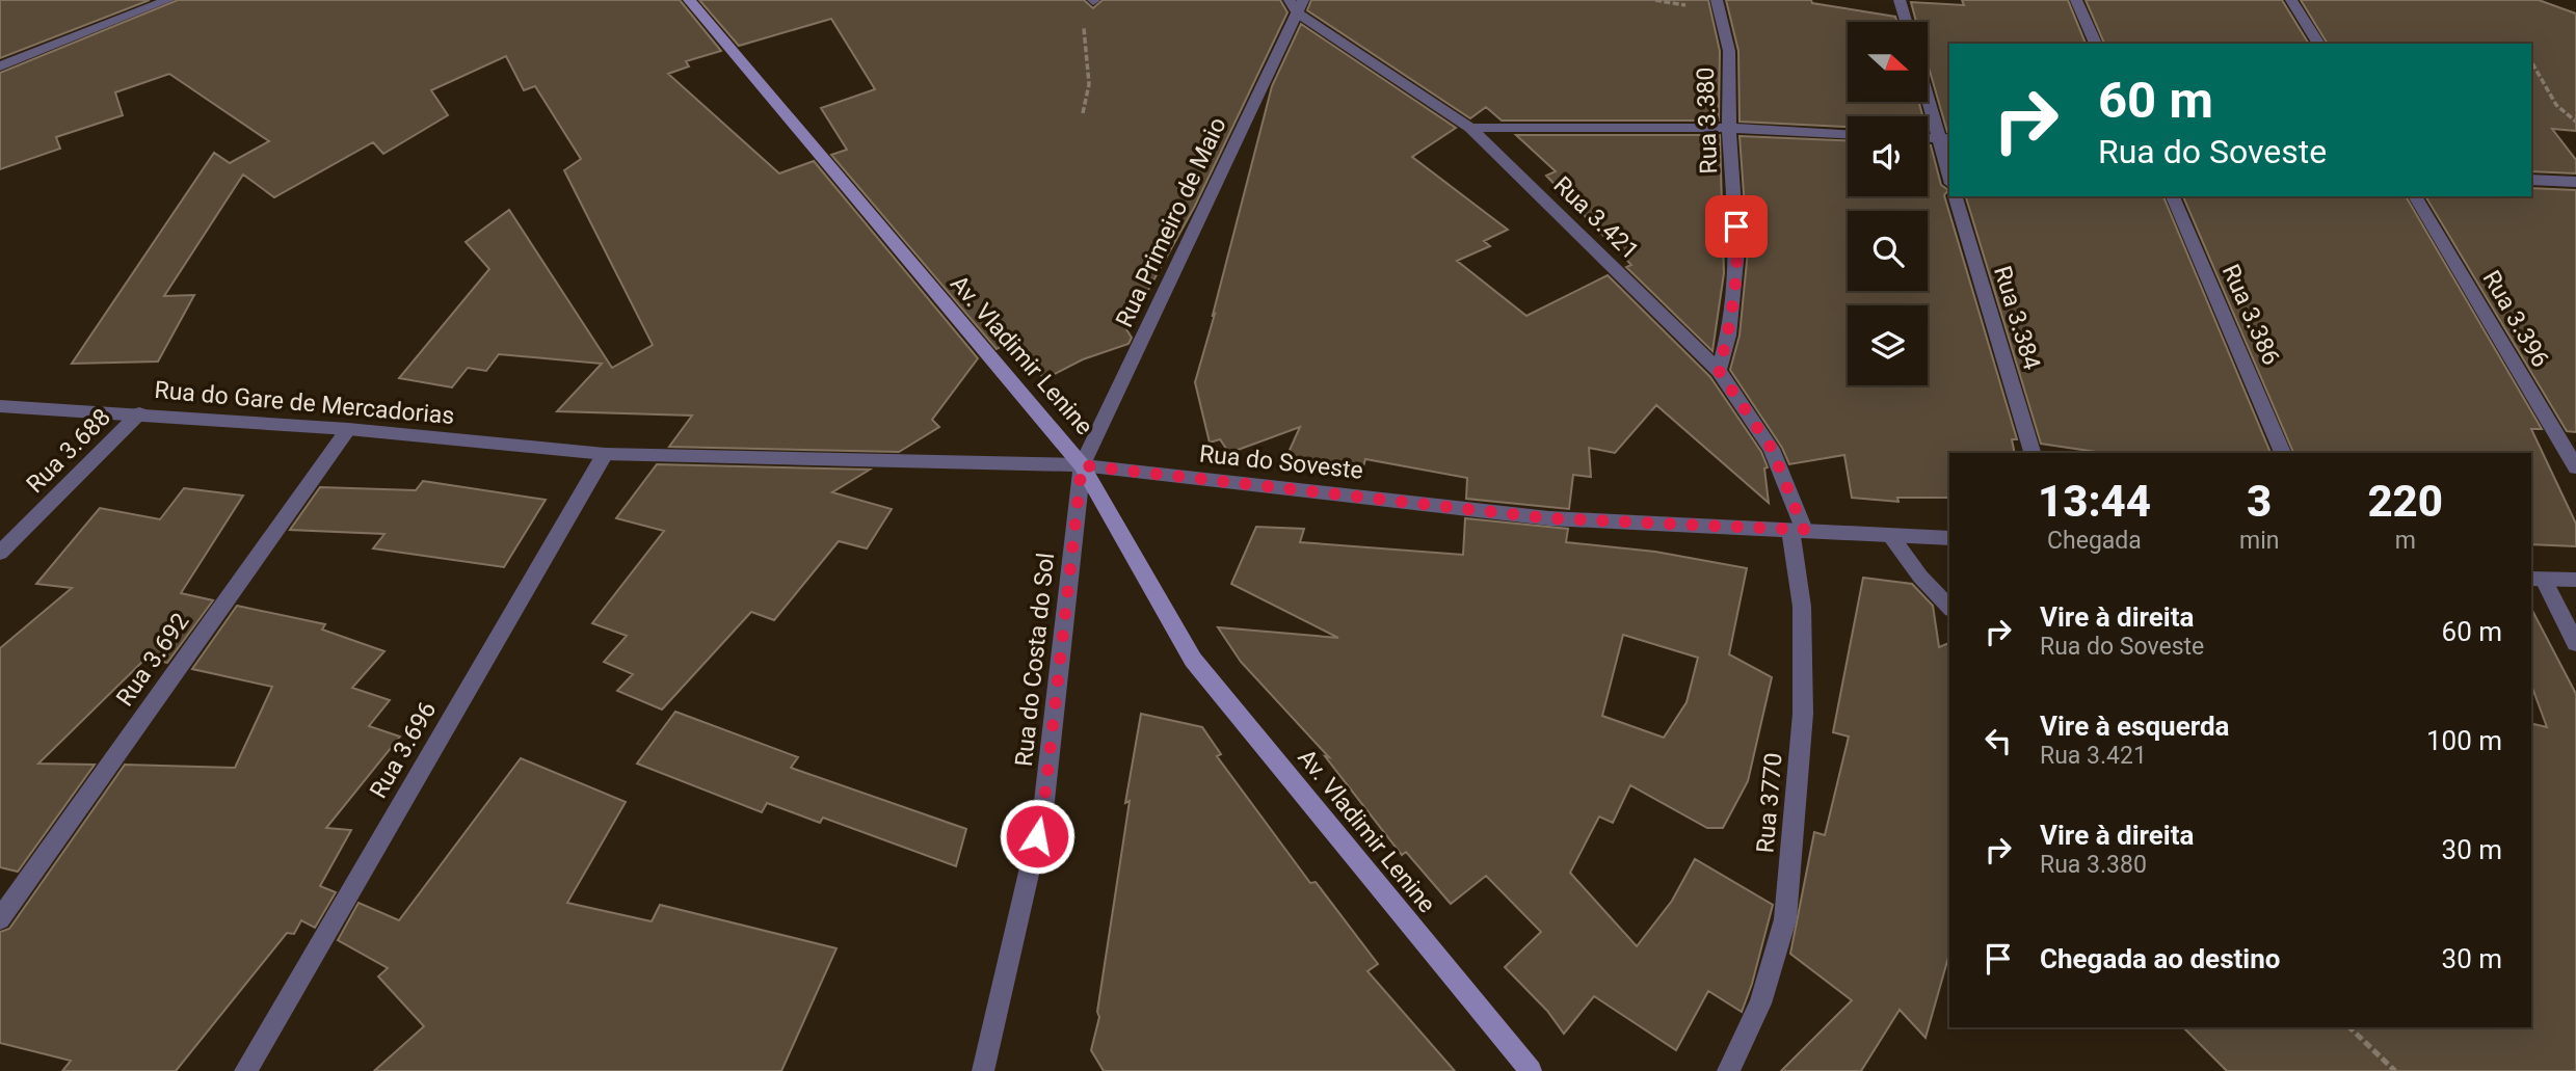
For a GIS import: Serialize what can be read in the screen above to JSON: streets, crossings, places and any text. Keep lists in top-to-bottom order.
{
  "streets": {
    "main road": ["Av. Vladimir Lenine"],
    "street": [
      "Rua 3.380",
      "Rua 3.421",
      "Rua Primeiro de Maio",
      "Rua 3.386",
      "Rua 3.384",
      "Rua 3.396",
      "Rua do Gare de Mercadorias",
      "Rua 3.688",
      "Rua do Soveste",
      "Rua 3.692",
      "Rua do Costa do Sol",
      "Rua 3.696",
      "Rua 3770"
    ]
  },
  "crossings": [
    ["Rua 3.380", "Rua 3.421"],
    ["Rua 3.421", "Rua Primeiro de Maio"],
    ["Rua 3.421", "Rua do Soveste"],
    ["Rua 3.421", "Rua 3770"],
    ["Rua Primeiro de Maio", "Av. Vladimir Lenine"],
    ["Rua Primeiro de Maio", "Rua do Soveste"],
    ["Rua Primeiro de Maio", "Rua do Costa do Sol"],
    ["Av. Vladimir Lenine", "Rua do Soveste"],
    ["Av. Vladimir Lenine", "Rua do Costa do Sol"],
    ["Rua do Gare de Mercadorias", "Rua 3.688"],
    ["Rua do Gare de Mercadorias", "Rua do Soveste"],
    ["Rua do Gare de Mercadorias", "Rua 3.692"],
    ["Rua do Gare de Mercadorias", "Rua 3.696"],
    ["Rua do Soveste", "Rua do Costa do Sol"],
    ["Rua do Soveste", "Rua 3.696"],
    ["Rua do Soveste", "Rua 3770"]
  ],
  "north": "right",
  "page": {
    "turn": ["60 m", "Rua do Soveste"],
    "eta": [
      "13:44",
      "Chegada",
      "3",
      "min",
      "220",
      "m"
    ],
    "list": [
      {
        "name": "Vire à direita",
        "note": "Rua do Soveste",
        "value": "60 m"
      },
      {
        "name": "Vire à esquerda",
        "note": "Rua 3.421",
        "value": "100 m"
      },
      {
        "name": "Vire à direita",
        "note": "Rua 3.380",
        "value": "30 m"
      },
      {
        "name": "Chegada ao destino",
        "value": "30 m"
      }
    ]
  }
}
